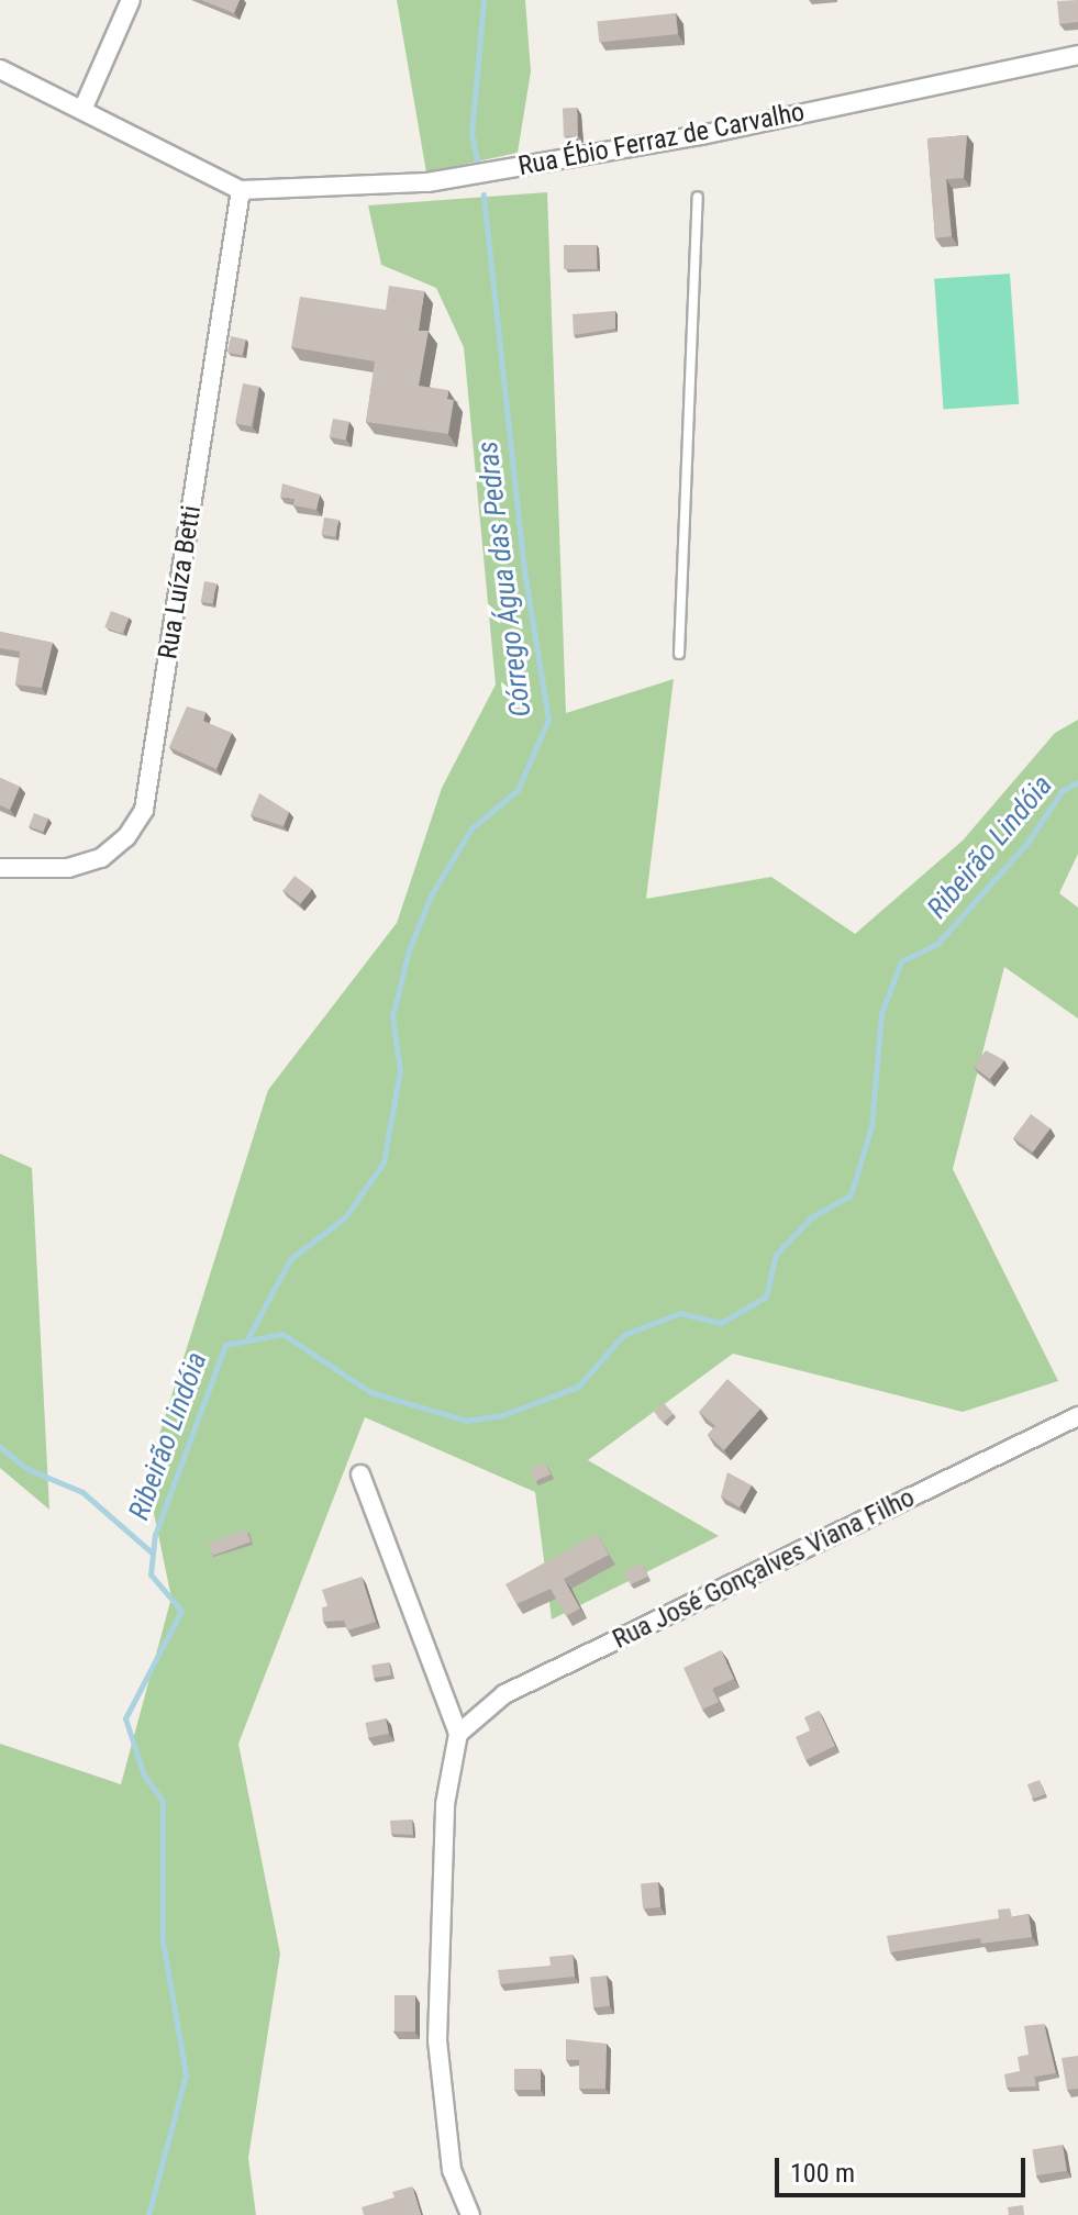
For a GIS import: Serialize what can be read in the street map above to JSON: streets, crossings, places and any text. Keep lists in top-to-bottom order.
{
  "streets": {
    "street": ["Rua Ébio Ferraz de Carvalho", "Rua Luíza Betti", "Rua José Gonçalves Viana Filho"]
  },
  "crossings": [
    ["Rua Ébio Ferraz de Carvalho", "Rua Luíza Betti"]
  ],
  "water": ["Córrego Água das Pedras", "Ribeirão Lindóia"],
  "scale_bar": "100 m"
}
